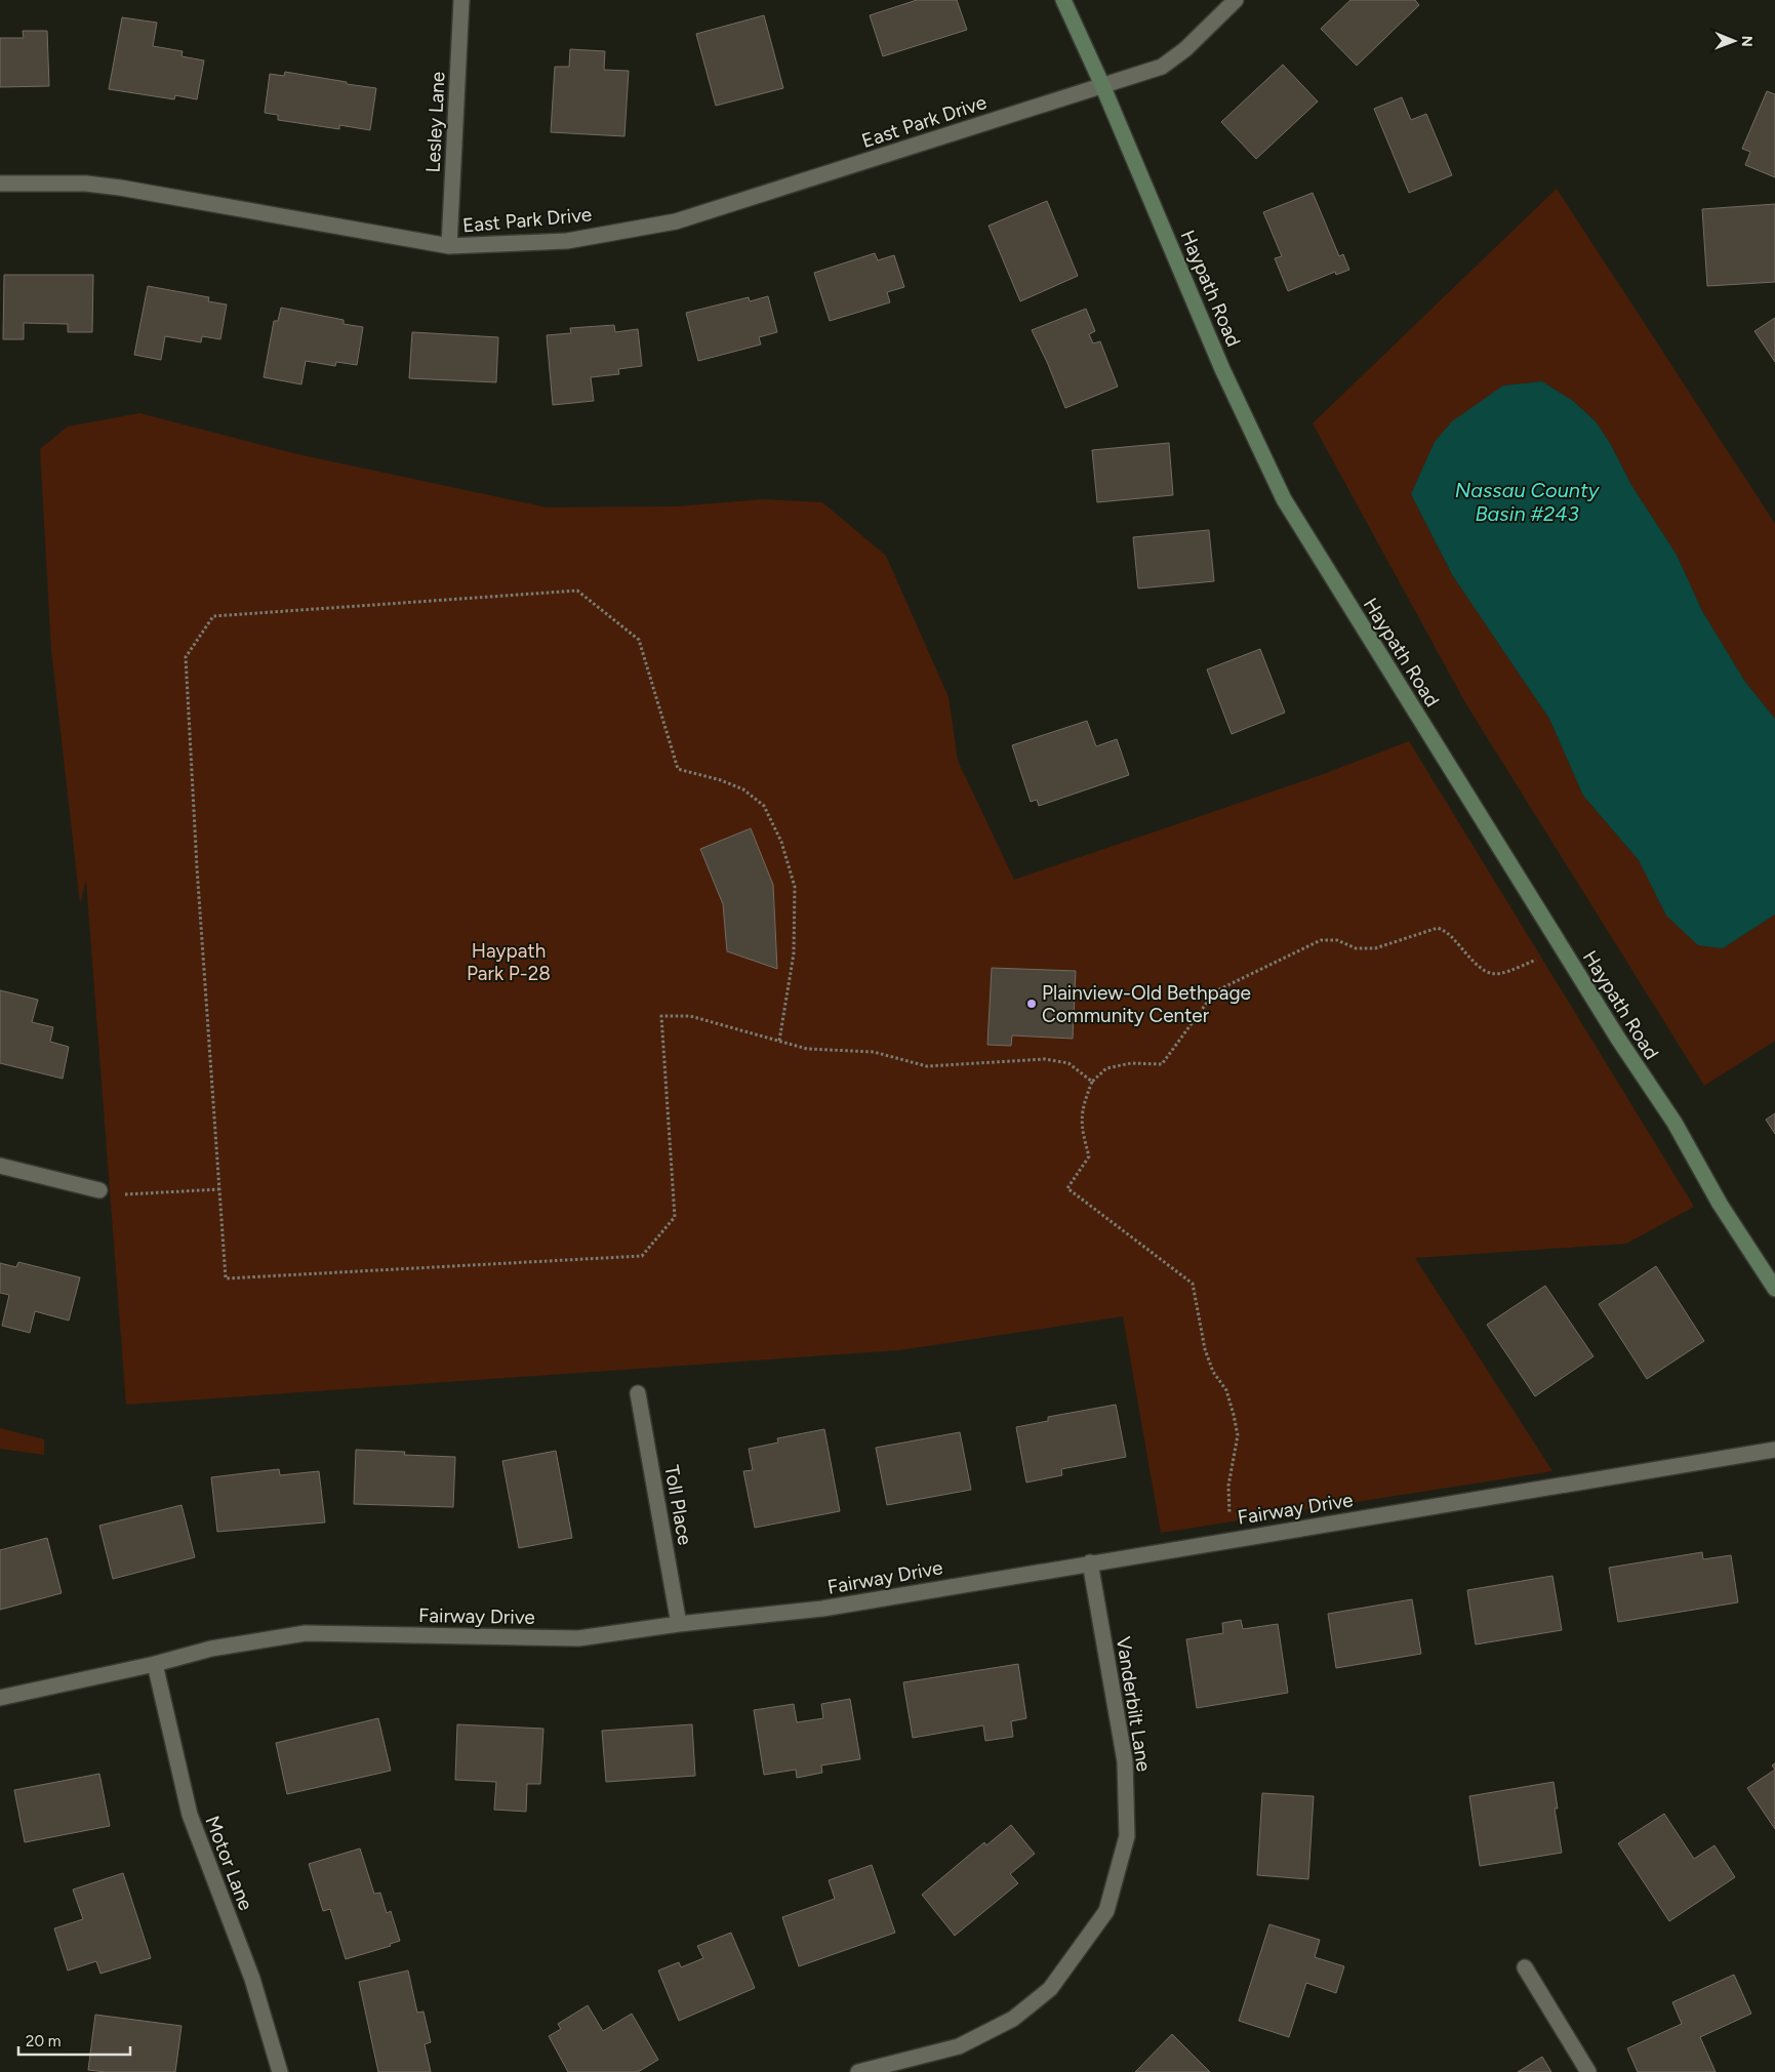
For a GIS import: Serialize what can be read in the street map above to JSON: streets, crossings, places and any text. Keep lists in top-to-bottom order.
{
  "streets": {
    "street": [
      "East Park Drive",
      "Lesley Lane",
      "Haypath Road",
      "Toll Place",
      "Fairway Drive",
      "Vanderbilt Lane",
      "Motor Lane"
    ]
  },
  "crossings": [
    ["East Park Drive", "Lesley Lane"],
    ["East Park Drive", "Haypath Road"],
    ["Toll Place", "Fairway Drive"],
    ["Fairway Drive", "Vanderbilt Lane"],
    ["Fairway Drive", "Motor Lane"]
  ],
  "water": ["Nassau County Basin #243"],
  "parks": ["Haypath Park P-28"],
  "places": ["Plainview-Old Bethpage Community Center"],
  "scale_bar": "20 m",
  "north": "right"
}
